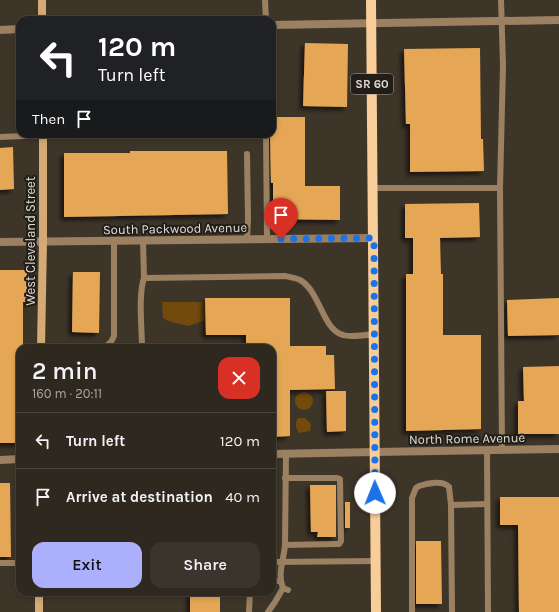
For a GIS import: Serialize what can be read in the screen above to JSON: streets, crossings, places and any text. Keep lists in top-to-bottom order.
{
  "streets": {
    "main road": ["SR 60", "West Cleveland Street"],
    "street": ["South Packwood Avenue", "North Rome Avenue"]
  },
  "crossings": [
    ["SR 60", "South Packwood Avenue"],
    ["SR 60", "North Rome Avenue"],
    ["South Packwood Avenue", "West Cleveland Street"]
  ],
  "page": {
    "turn": ["120 m", "Turn left"],
    "then": "Then",
    "heading": ["2 min", "160 m · 20:11"],
    "list": [
      {
        "name": "Turn left",
        "value": "120 m"
      },
      {
        "name": "Arrive at destination",
        "value": "40 m"
      }
    ],
    "buttons": ["Exit", "Share"]
  }
}
